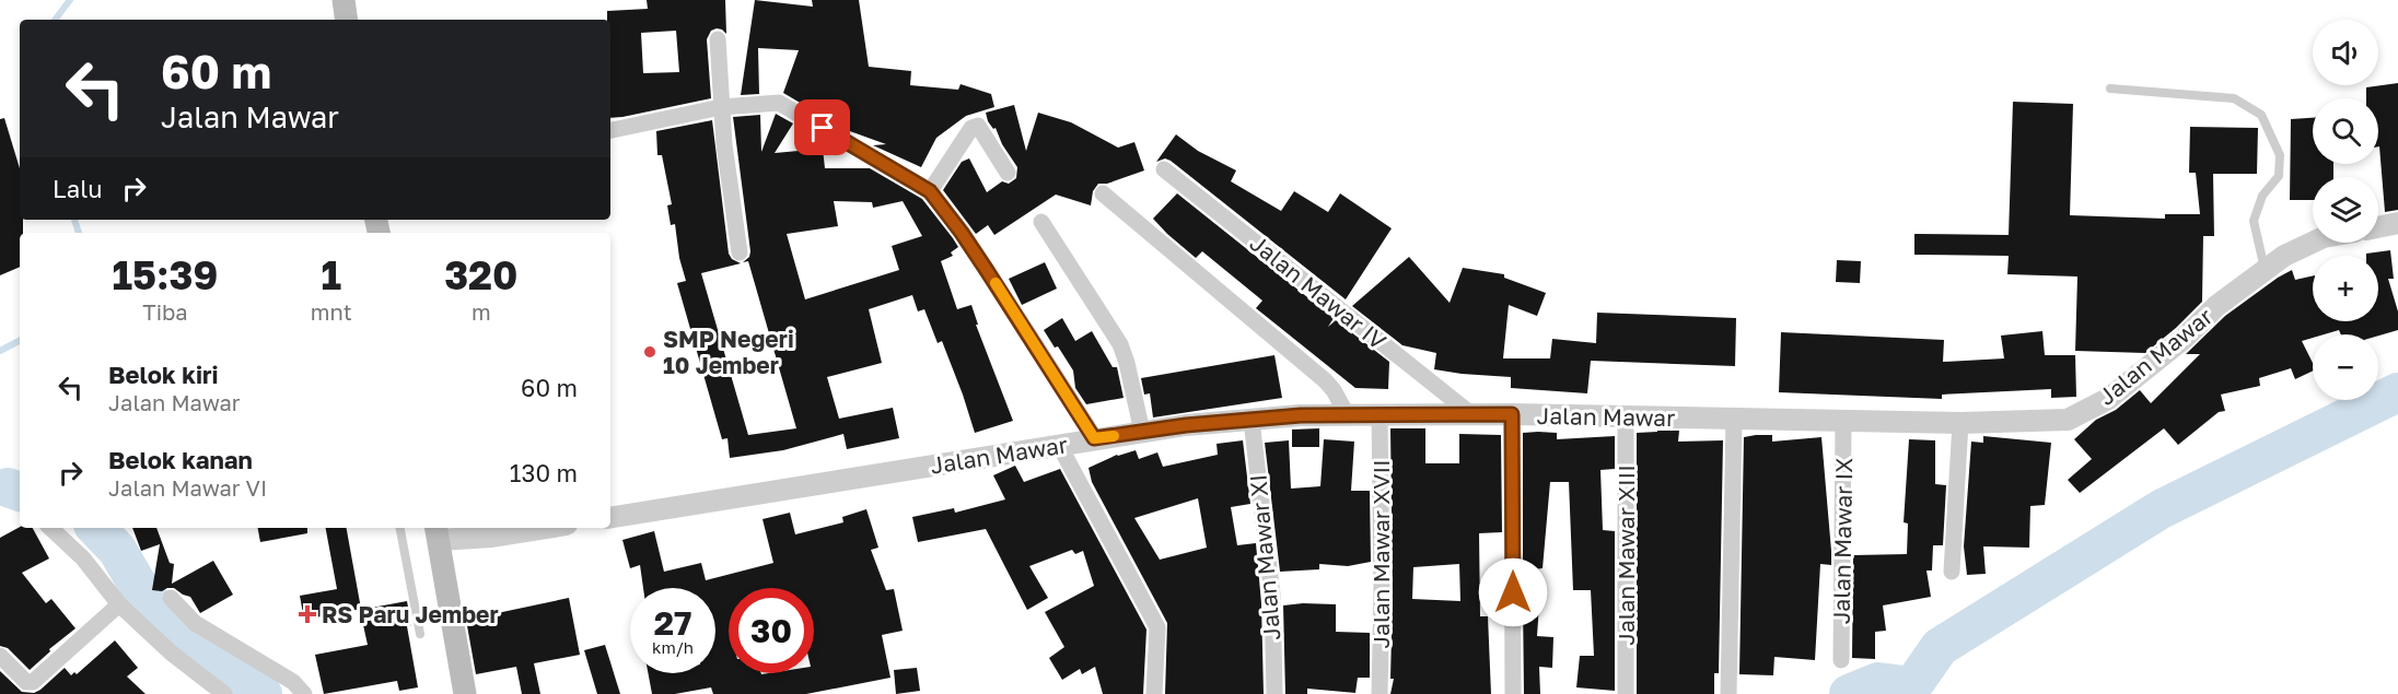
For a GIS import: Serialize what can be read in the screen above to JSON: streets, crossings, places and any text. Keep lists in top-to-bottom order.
{
  "streets": {
    "street": [
      "Jalan Mawar IV",
      "Jalan Mawar",
      "Jalan Mawar IX",
      "Jalan Mawar XVII",
      "Jalan Mawar XIII",
      "Jalan Mawar XI"
    ]
  },
  "crossings": [
    ["Jalan Mawar IV", "Jalan Mawar"],
    ["Jalan Mawar", "Jalan Mawar IX"],
    ["Jalan Mawar", "Jalan Mawar XVII"],
    ["Jalan Mawar", "Jalan Mawar XIII"],
    ["Jalan Mawar", "Jalan Mawar XI"]
  ],
  "places": {
    "other": ["SMP Negeri 10 Jember"],
    "health": ["RS Paru Jember"]
  },
  "page": {
    "map_buttons": ["+", "−"],
    "turn": ["60 m", "Jalan Mawar"],
    "then": "Lalu",
    "eta": [
      "15:39",
      "Tiba",
      "1",
      "mnt",
      "320",
      "m"
    ],
    "list": [
      {
        "name": "Belok kiri",
        "note": "Jalan Mawar",
        "value": "60 m"
      },
      {
        "name": "Belok kanan",
        "note": "Jalan Mawar VI",
        "value": "130 m"
      }
    ],
    "speed": "27 km/h",
    "limit": "30"
  }
}
